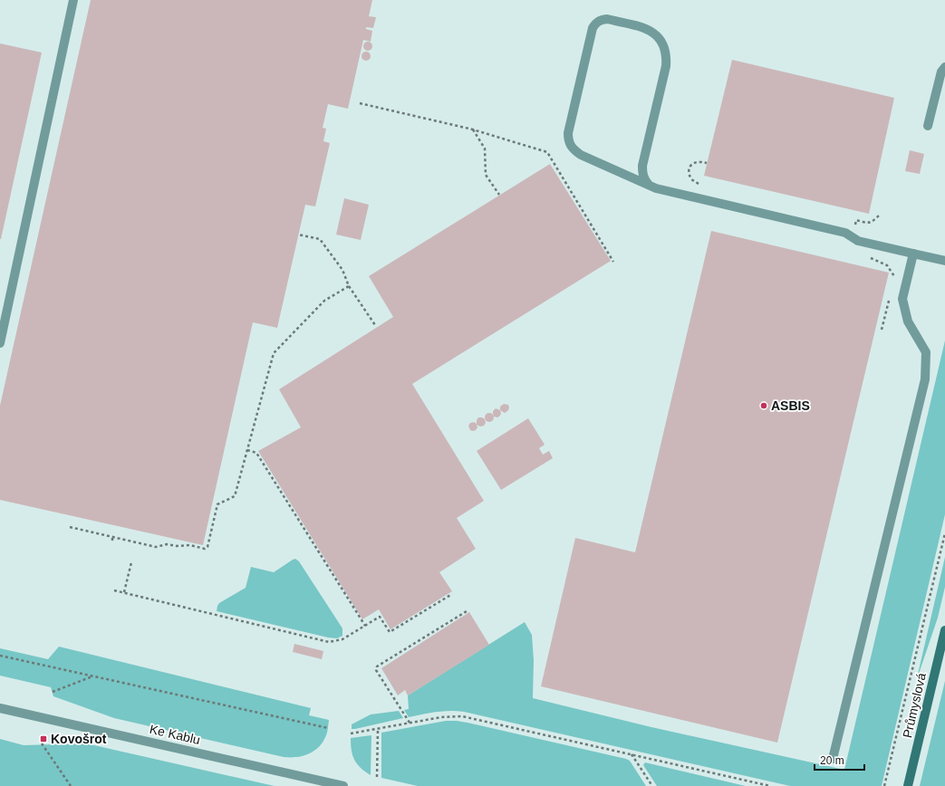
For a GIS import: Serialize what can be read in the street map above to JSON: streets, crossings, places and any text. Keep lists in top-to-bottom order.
{
  "streets": {
    "main road": ["Průmyslová"],
    "street": ["Ke Kablu"]
  },
  "places": {
    "other": ["ASBIS"],
    "transit": ["Kovošrot"]
  },
  "scale_bar": "20 m"
}
